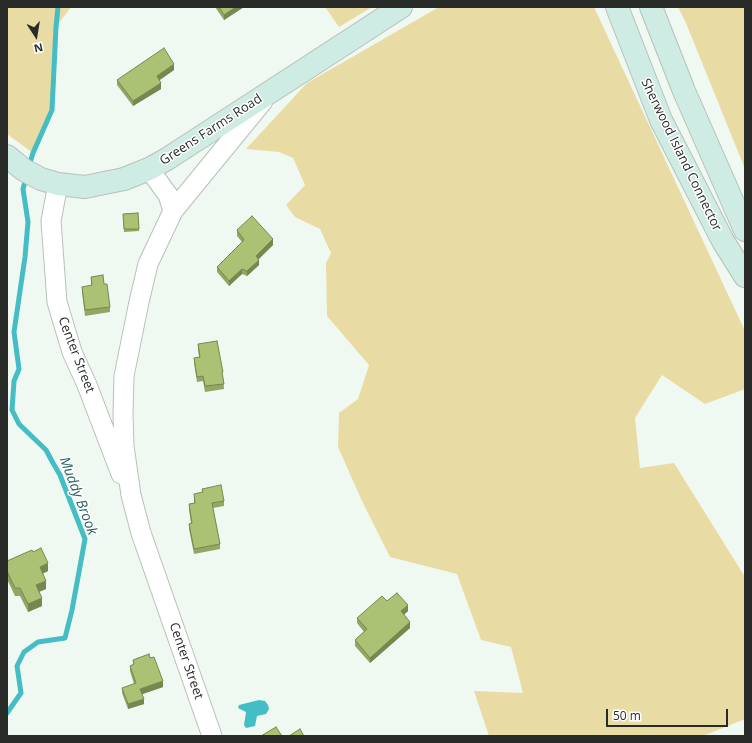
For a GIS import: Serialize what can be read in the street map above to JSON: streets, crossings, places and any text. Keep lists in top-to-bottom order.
{
  "streets": {
    "main road": ["Greens Farms Road", "Sherwood Island Connector"],
    "street": ["Center Street"]
  },
  "crossings": [
    ["Greens Farms Road", "Center Street"]
  ],
  "water": ["Muddy Brook"],
  "scale_bar": "50 m",
  "north": "bottom"
}
